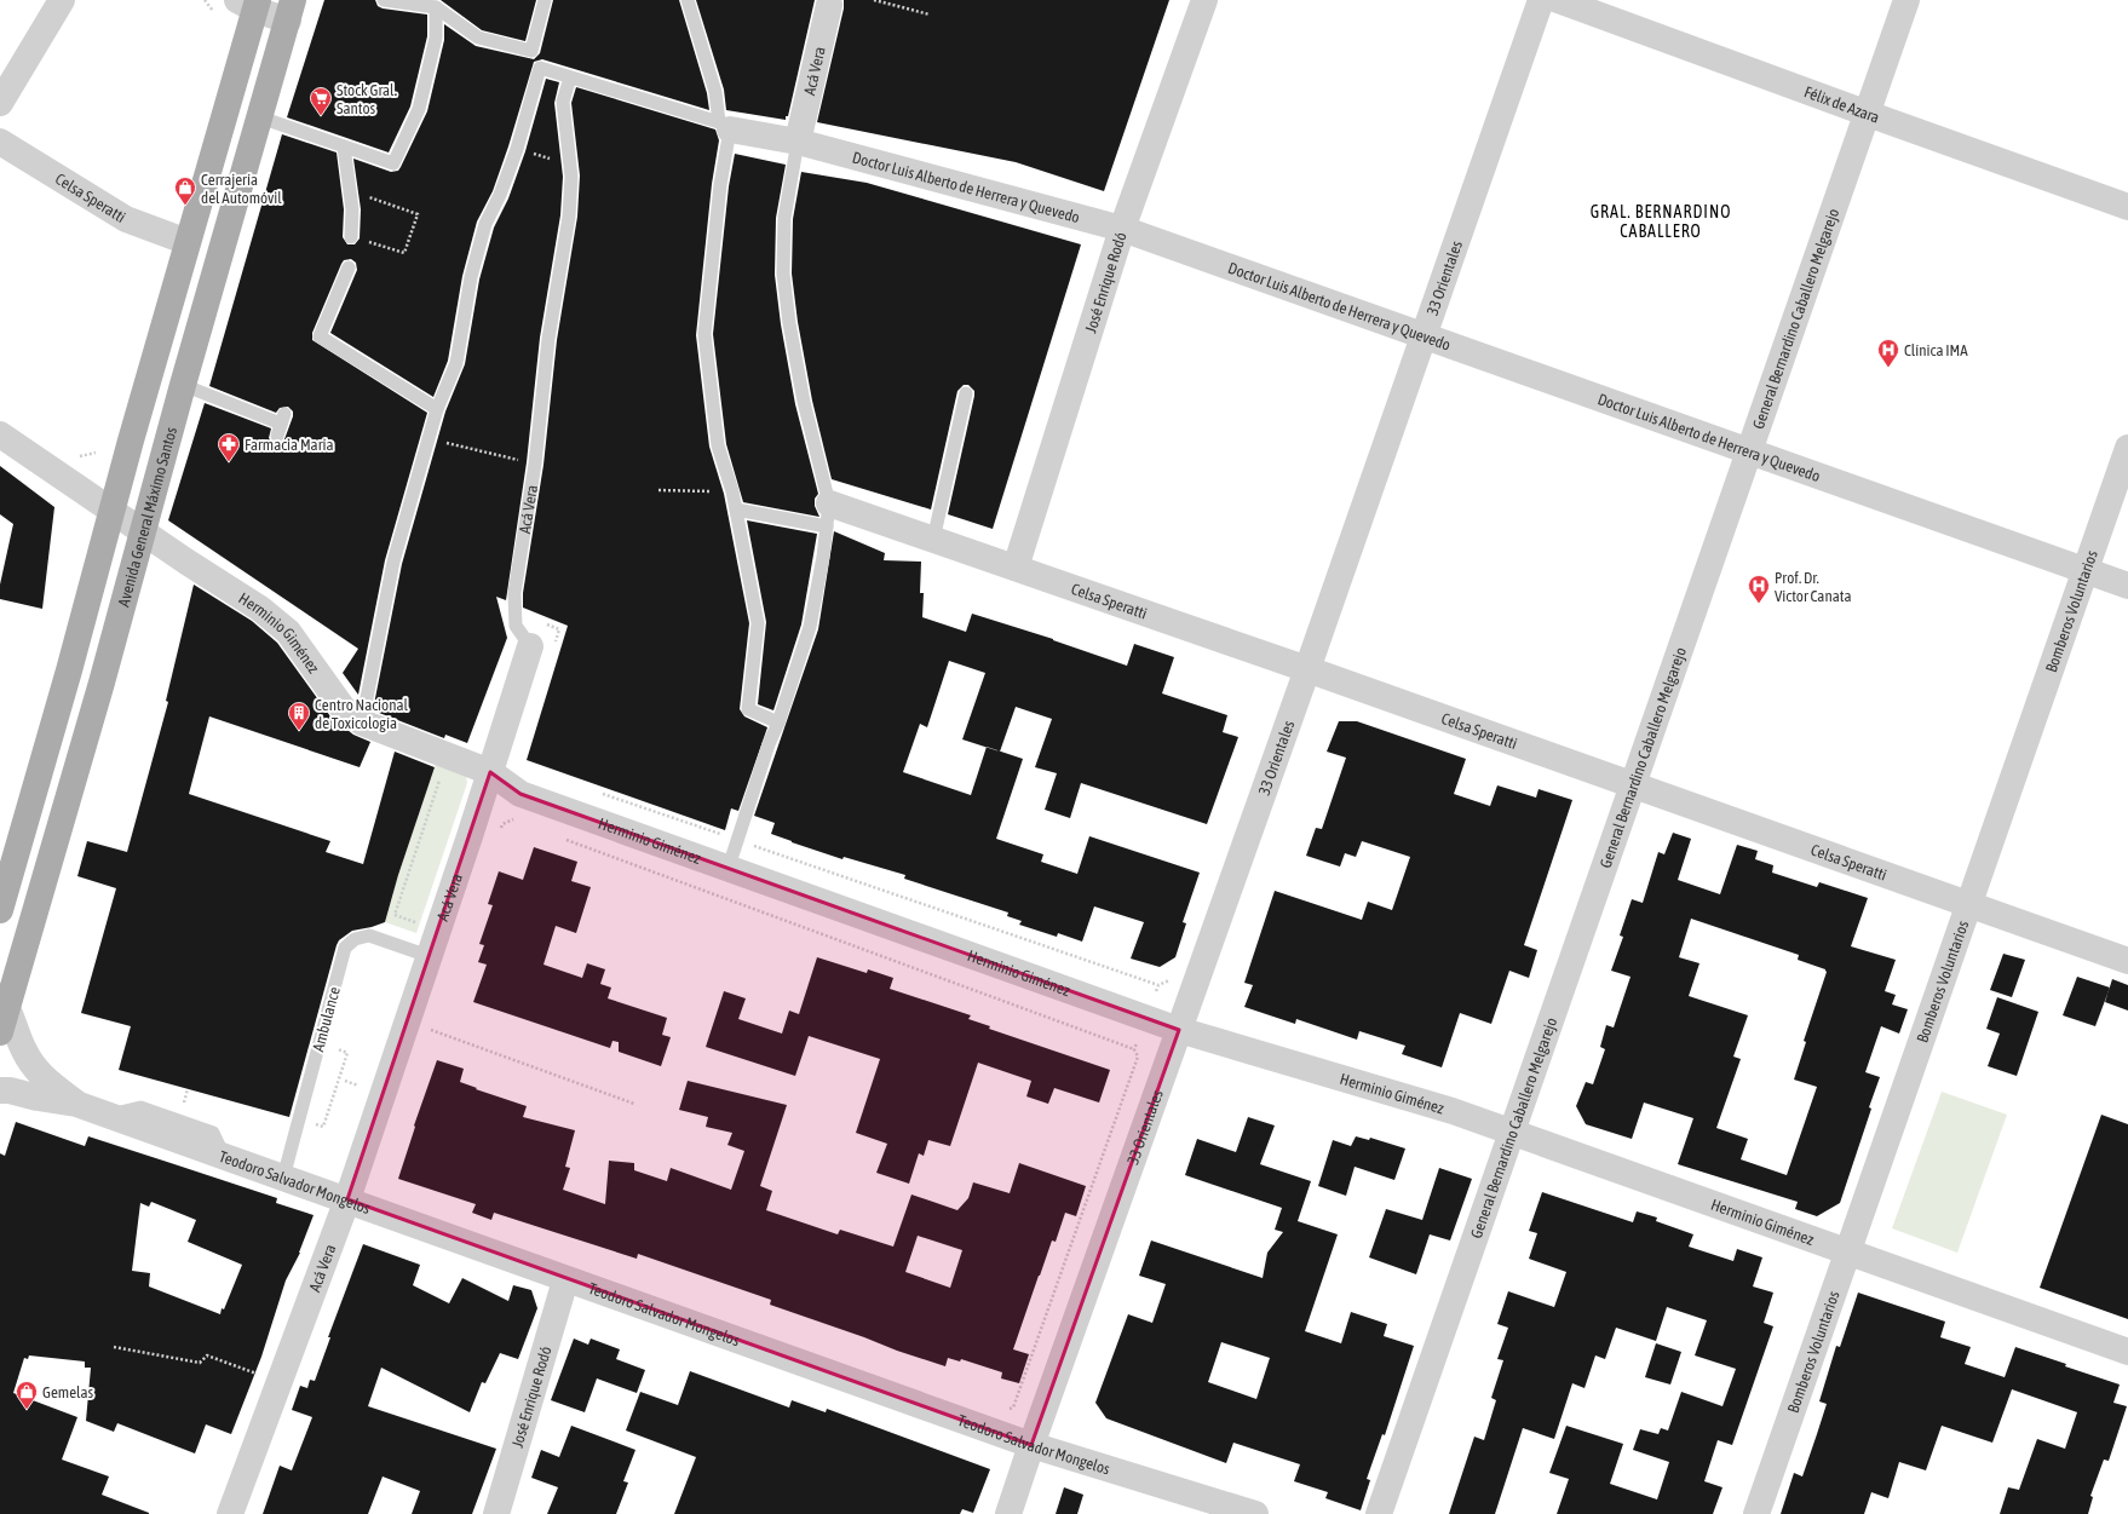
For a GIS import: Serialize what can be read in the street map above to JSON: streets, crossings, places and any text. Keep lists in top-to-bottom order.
{
  "streets": {
    "main road": ["Avenida General Máximo Santos"],
    "street": [
      "Acá Vera",
      "Félix de Azara",
      "Doctor Luis Alberto de Herrera y Quevedo",
      "Celsa Speratti",
      "33 Orientales",
      "José Enrique Rodó",
      "General Bernardino Caballero Melgarejo",
      "Bomberos Voluntarios",
      "Herminio Giménez",
      "Teodoro Salvador Mongelos"
    ],
    "lane": ["Ambulance"]
  },
  "crossings": [
    ["Acá Vera", "Doctor Luis Alberto de Herrera y Quevedo"],
    ["Acá Vera", "Herminio Giménez"],
    ["Acá Vera", "Ambulance"],
    ["Acá Vera", "Teodoro Salvador Mongelos"],
    ["Félix de Azara", "General Bernardino Caballero Melgarejo"],
    ["Doctor Luis Alberto de Herrera y Quevedo", "33 Orientales"],
    ["Doctor Luis Alberto de Herrera y Quevedo", "José Enrique Rodó"],
    ["Doctor Luis Alberto de Herrera y Quevedo", "General Bernardino Caballero Melgarejo"],
    ["Doctor Luis Alberto de Herrera y Quevedo", "Bomberos Voluntarios"],
    ["Celsa Speratti", "33 Orientales"],
    ["Celsa Speratti", "José Enrique Rodó"],
    ["Celsa Speratti", "General Bernardino Caballero Melgarejo"],
    ["Celsa Speratti", "Bomberos Voluntarios"],
    ["33 Orientales", "Herminio Giménez"],
    ["33 Orientales", "Teodoro Salvador Mongelos"],
    ["José Enrique Rodó", "Teodoro Salvador Mongelos"],
    ["General Bernardino Caballero Melgarejo", "Herminio Giménez"],
    ["Avenida General Máximo Santos", "Herminio Giménez"],
    ["Avenida General Máximo Santos", "Teodoro Salvador Mongelos"],
    ["Bomberos Voluntarios", "Herminio Giménez"],
    ["Ambulance", "Teodoro Salvador Mongelos"]
  ],
  "districts": ["GRAL. BERNARDINO CABALLERO"],
  "places": {
    "supermarket": ["Stock Gral. Santos"],
    "shop": ["Cerrajería del Automóvil", "Gemelas"],
    "hospital": ["Clínica IMA", "Prof. Dr. Victor Canata"],
    "pharmacy": ["Farmacia María"],
    "building": ["Centro Nacional de Toxicología"]
  }
}
